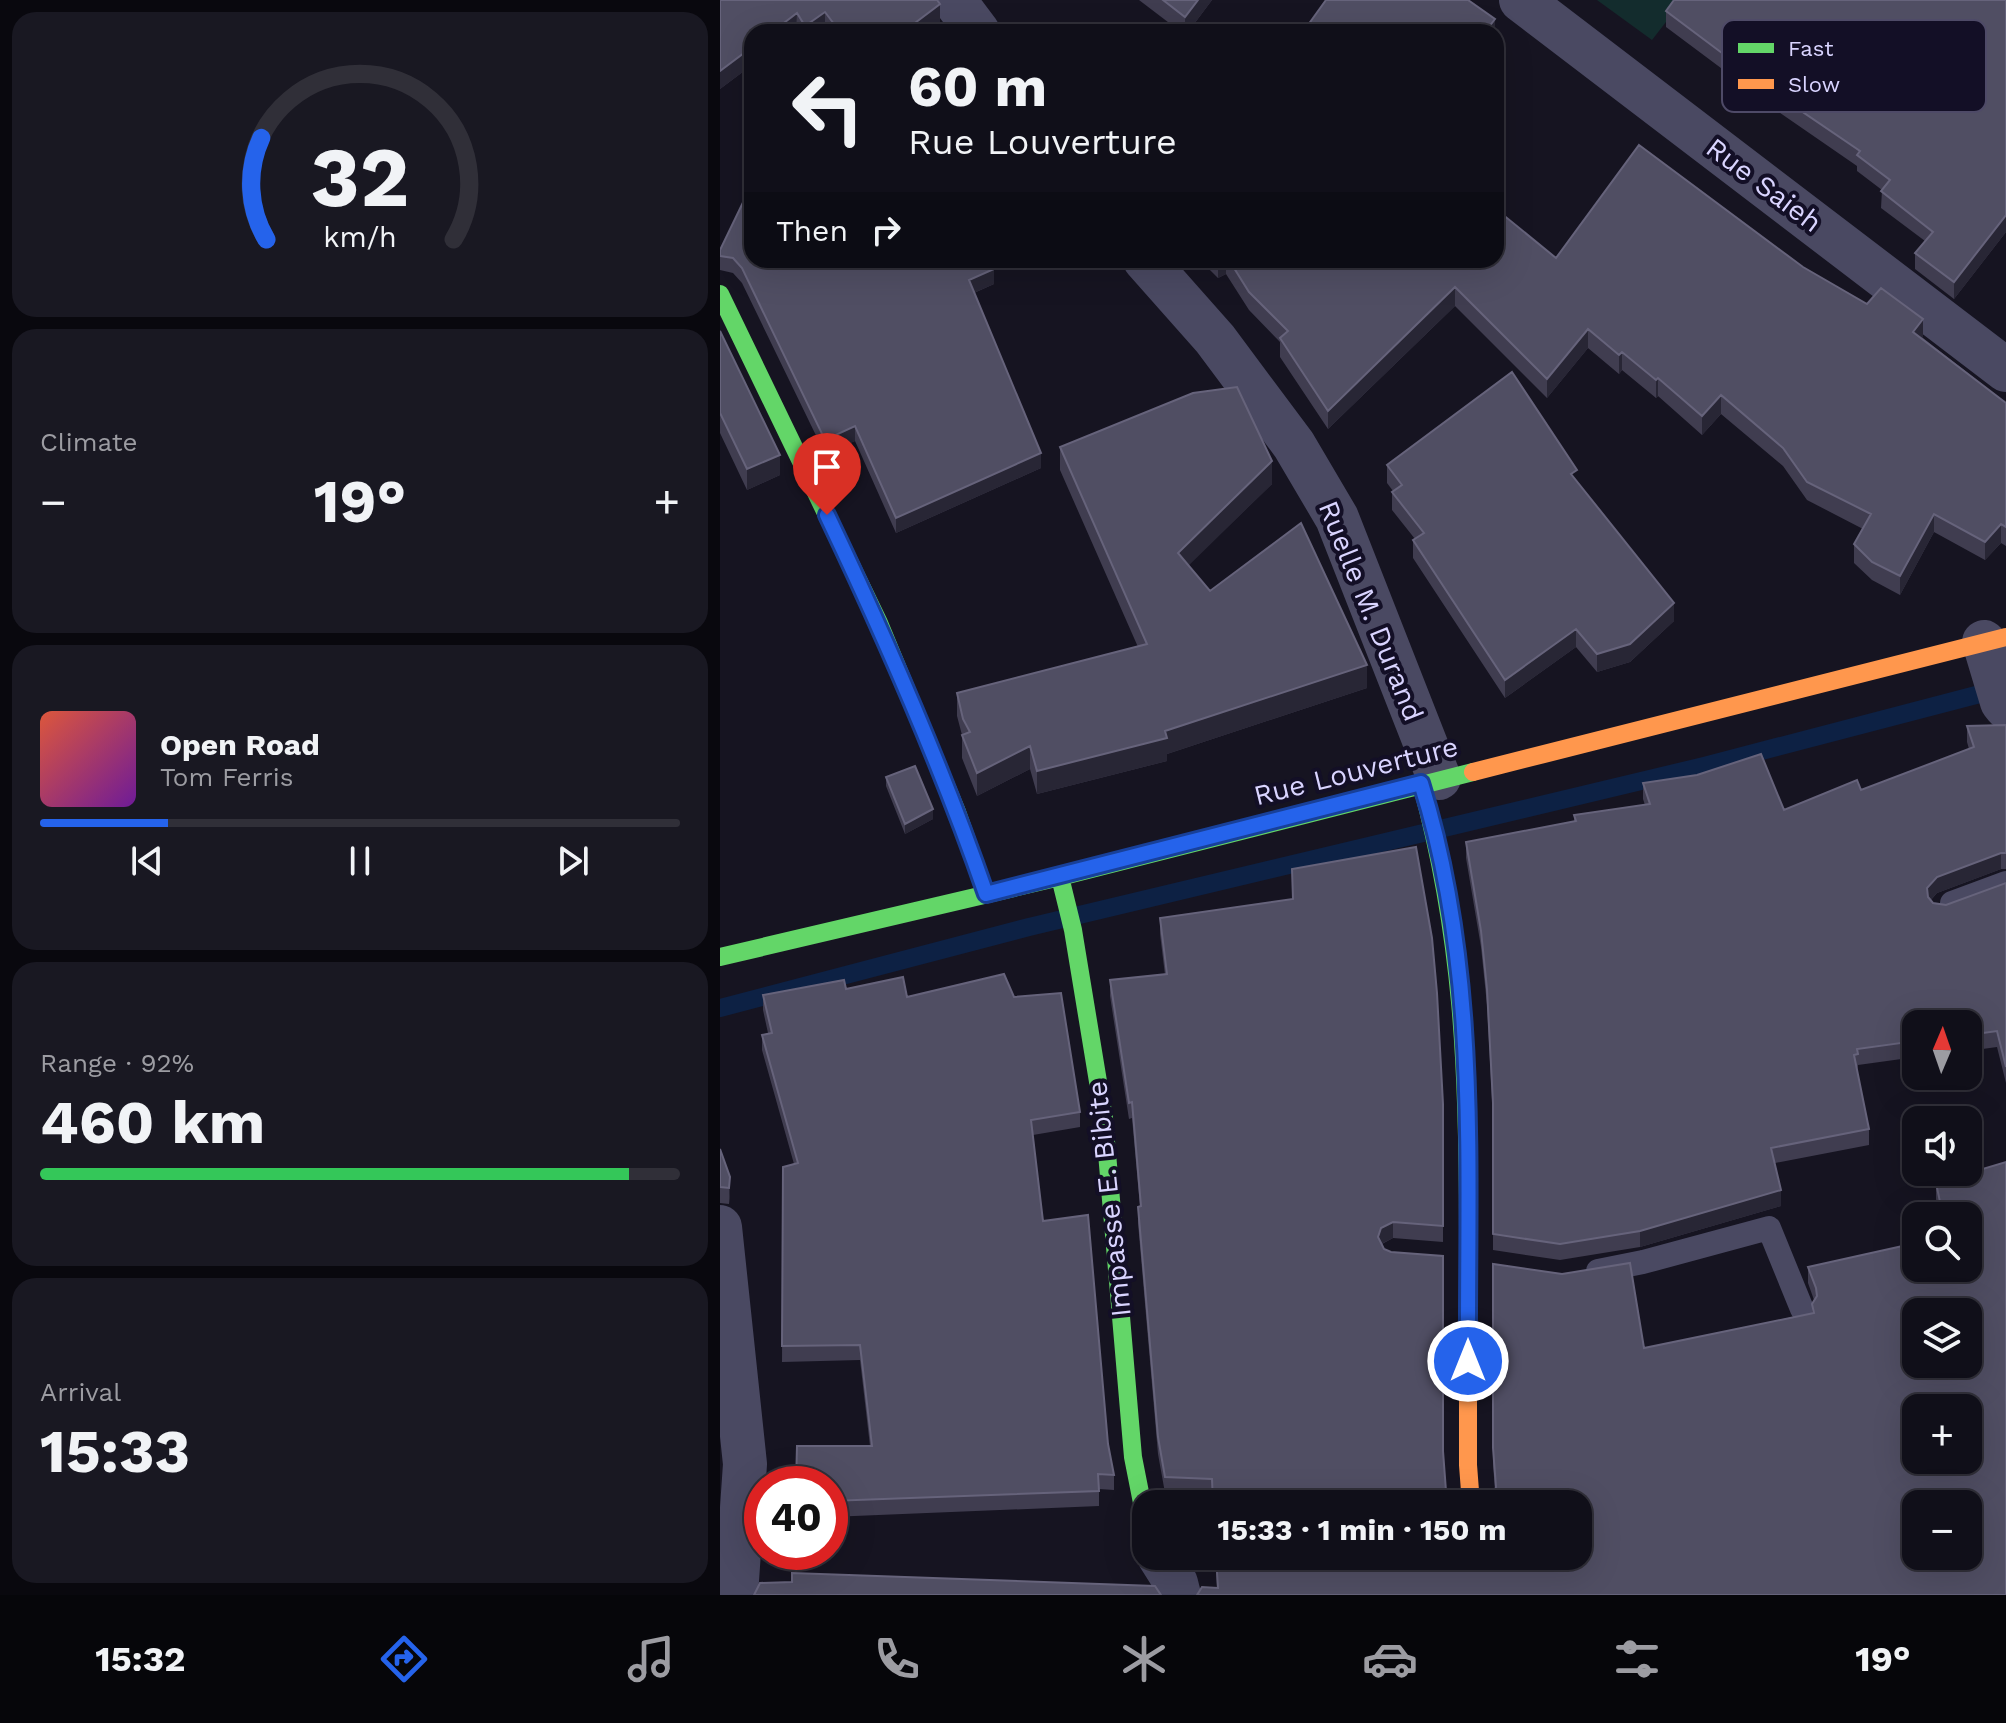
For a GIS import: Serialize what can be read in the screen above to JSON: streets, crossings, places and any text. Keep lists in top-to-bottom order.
{
  "streets": {
    "street": [
      "Rue Saieh",
      "Ruelle M. Durand",
      "Rue Louverture",
      "Impasse E. Bibite"
    ]
  },
  "crossings": [
    ["Ruelle M. Durand", "Rue Louverture"],
    ["Rue Louverture", "Impasse E. Bibite"]
  ],
  "legend": ["Fast", "Slow"],
  "north": "top",
  "page": {
    "turn": ["60 m", "Rue Louverture"],
    "then": "Then",
    "tile": [
      "Climate",
      ["Range · 92%", "460 km"],
      ["Arrival", "15:33"]
    ],
    "heat": ["−", "19°", "+"],
    "song": ["Open Road", "Tom Ferris"],
    "map_buttons": ["+", "−"],
    "limit": "40",
    "trip": "15:33 · 1 min · 150 m",
    "tabs": ["15:32", "19°"],
    "gauge": ["32", "km/h"]
  }
}
